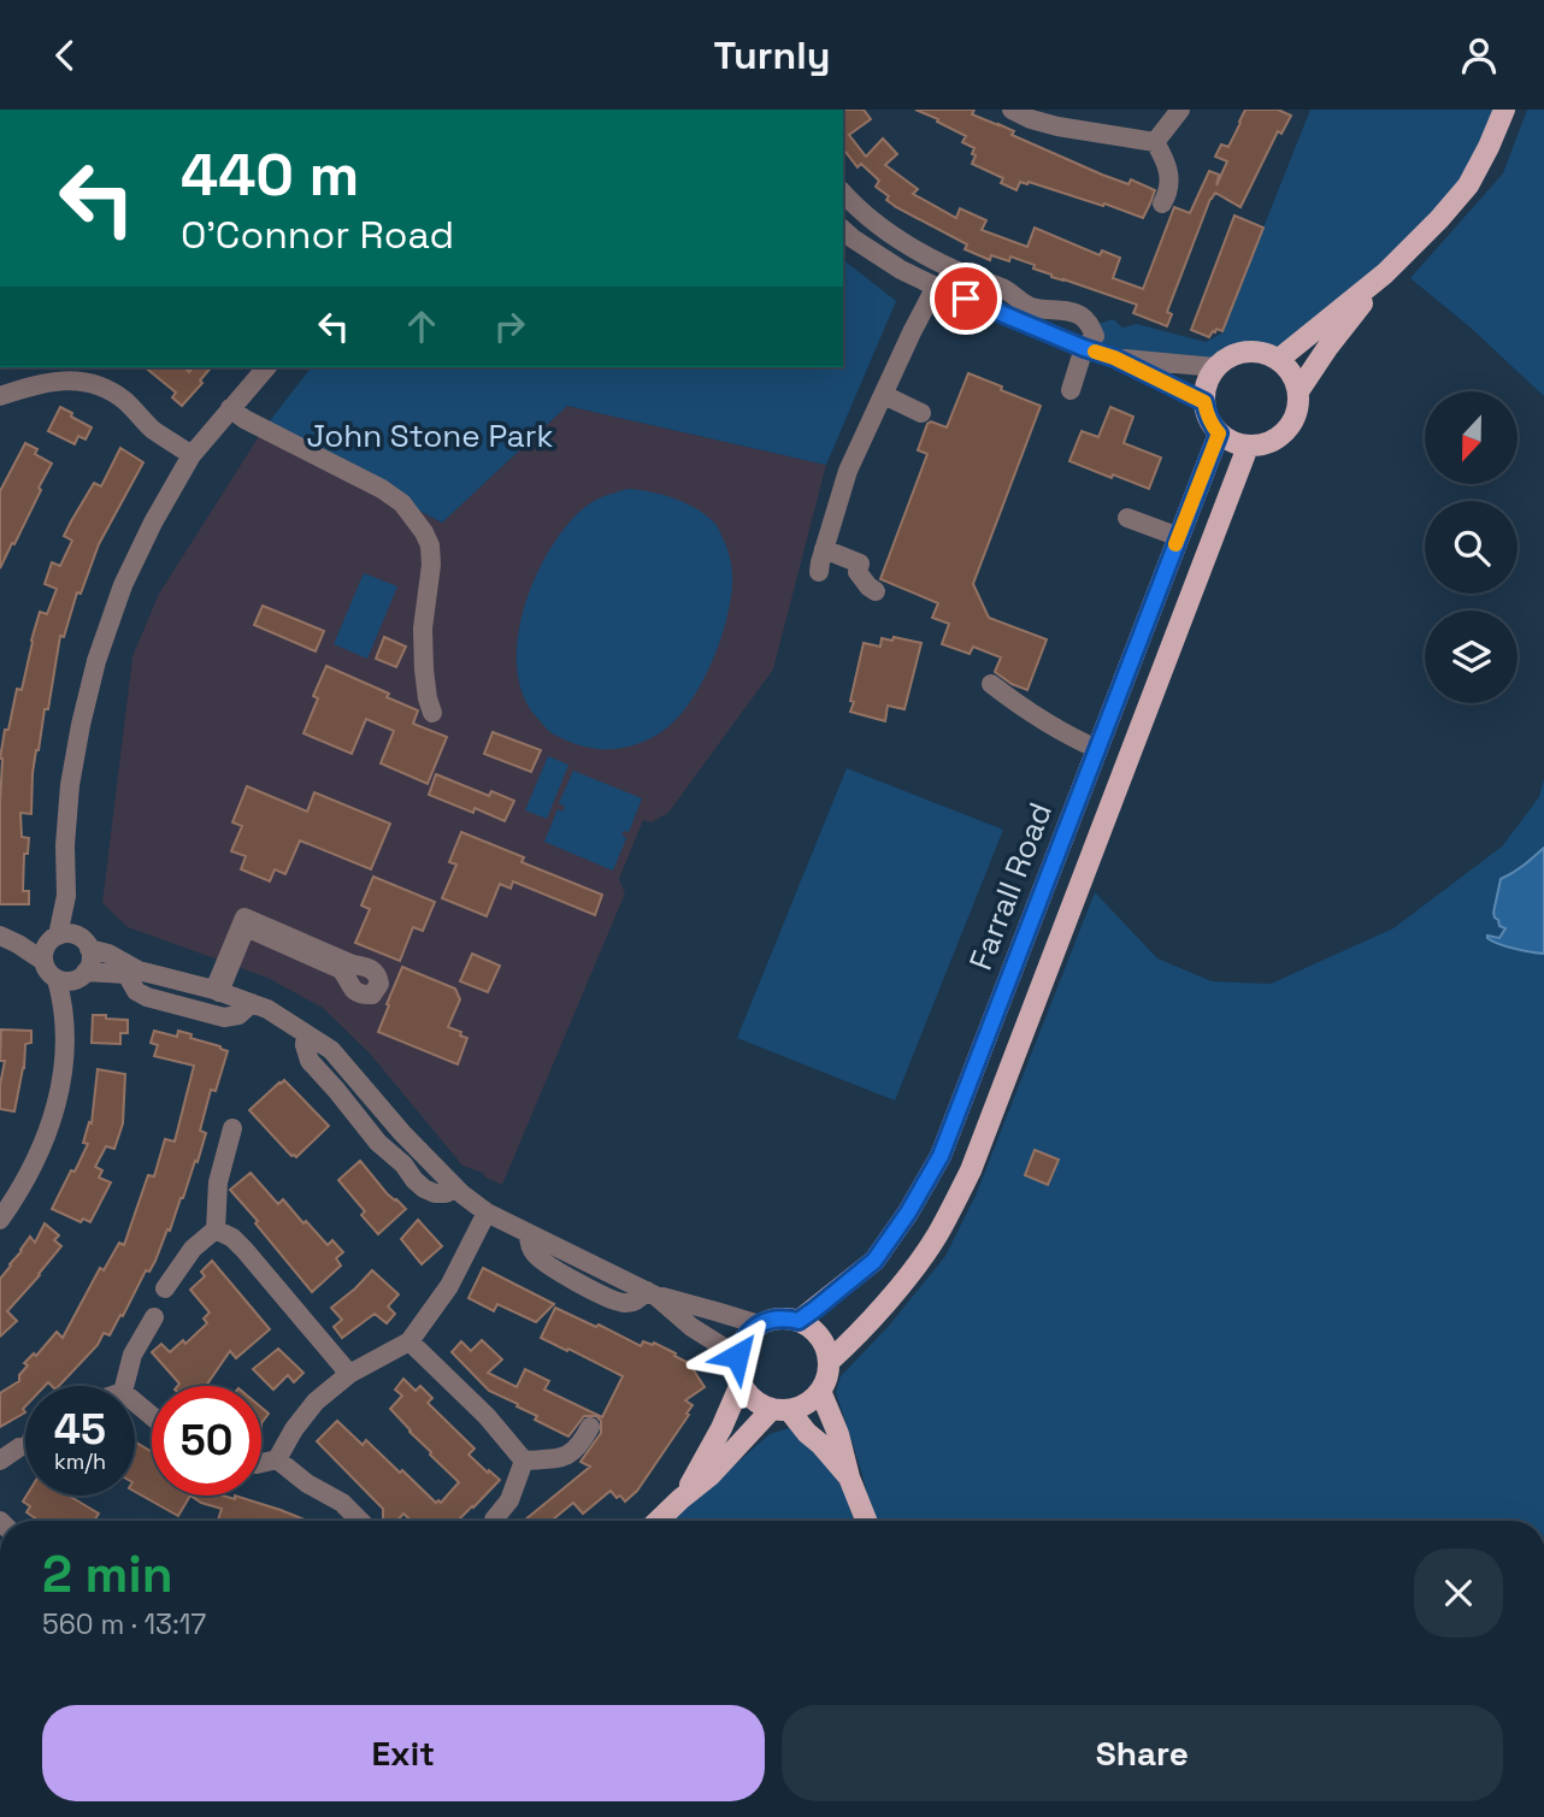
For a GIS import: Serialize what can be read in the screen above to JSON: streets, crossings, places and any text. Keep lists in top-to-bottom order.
{
  "streets": {
    "main road": ["Farrall Road"]
  },
  "parks": ["John Stone Park"],
  "north": "bottom",
  "page": {
    "header": "Turnly",
    "turn": ["440 m", "O'Connor Road"],
    "speed": "45 km/h",
    "limit": "50",
    "heading": ["2 min", "560 m · 13:17"],
    "buttons": ["Exit", "Share"]
  }
}
